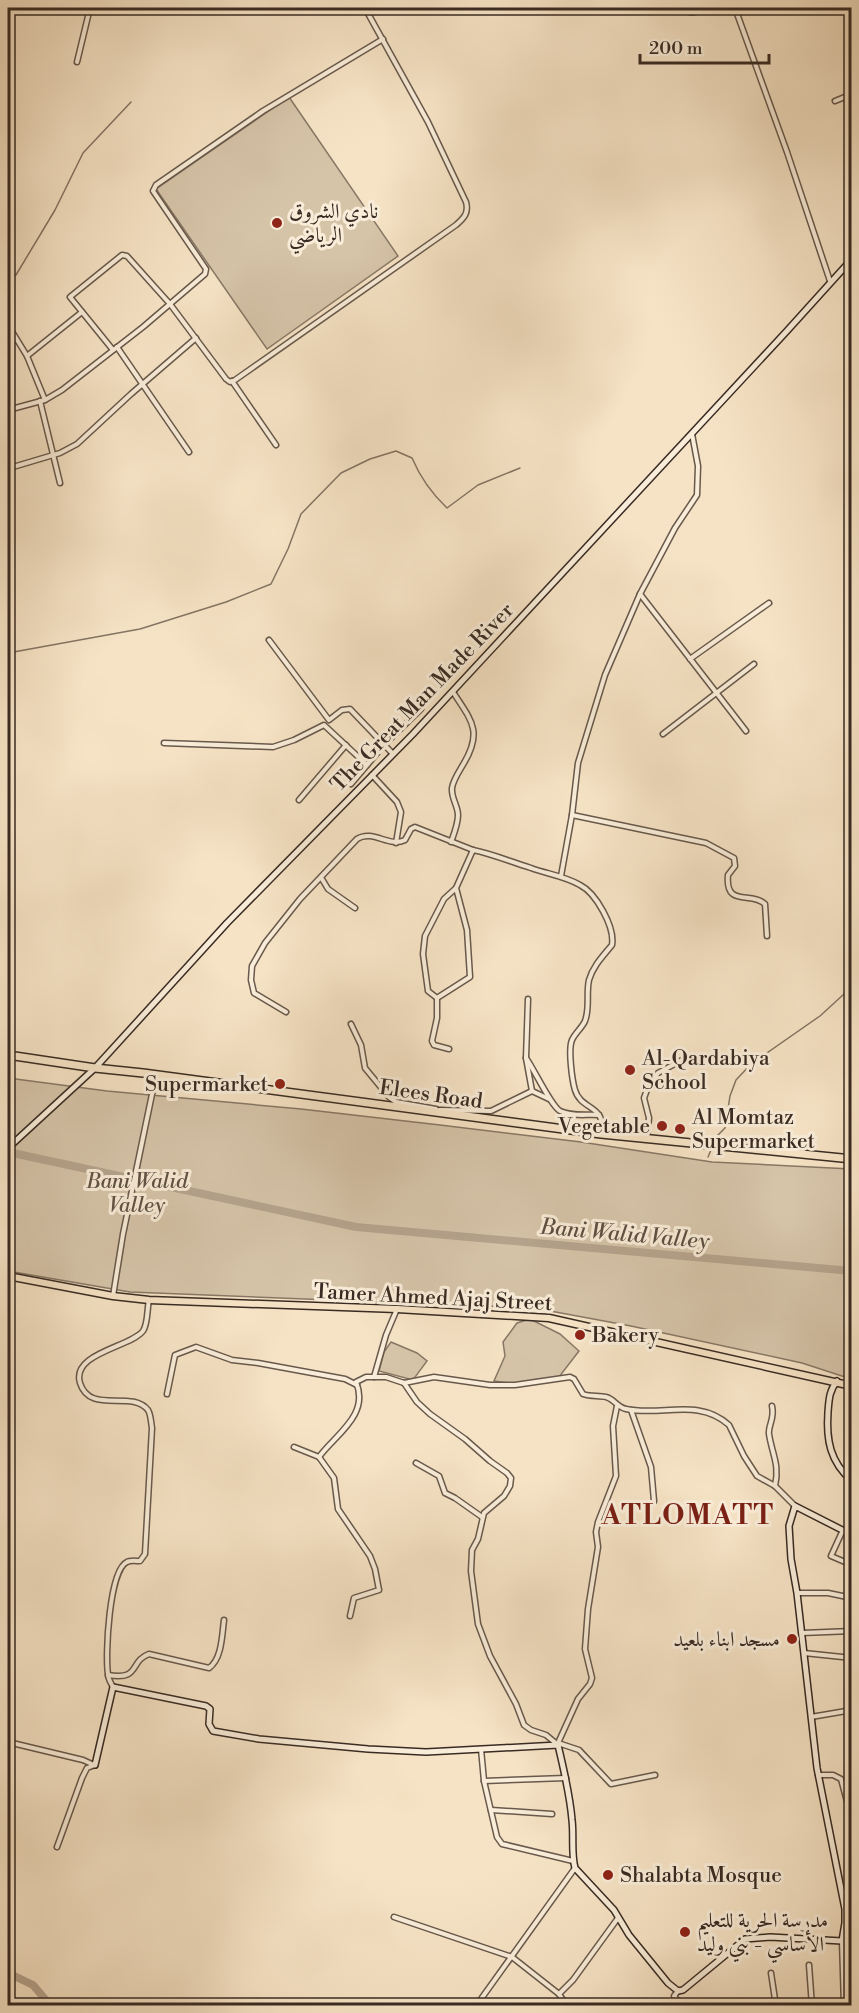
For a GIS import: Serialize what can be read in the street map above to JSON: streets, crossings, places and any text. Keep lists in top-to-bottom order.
{
  "streets": {
    "highway": ["Elees Road"],
    "main road": ["Tamer Ahmed Ajaj Street"],
    "street": ["The Great Man Made River"]
  },
  "crossings": [
    ["The Great Man Made River", "Elees Road"]
  ],
  "districts": ["ATLOMATT"],
  "water": ["Bani Walid Valley"],
  "parks": ["Bani Walid Valley"],
  "places": [
    "نادي الشروق الرياضي",
    "Al-Qardabiya School",
    "Supermarket",
    "Vegetable",
    "Al Momtaz Supermarket",
    "Bakery",
    "مسجد ابناء بلعيد",
    "Shalabta Mosque",
    "مدرسة الحرية للتعليم الأساسي - بني وليد"
  ],
  "scale_bar": "200 m"
}
